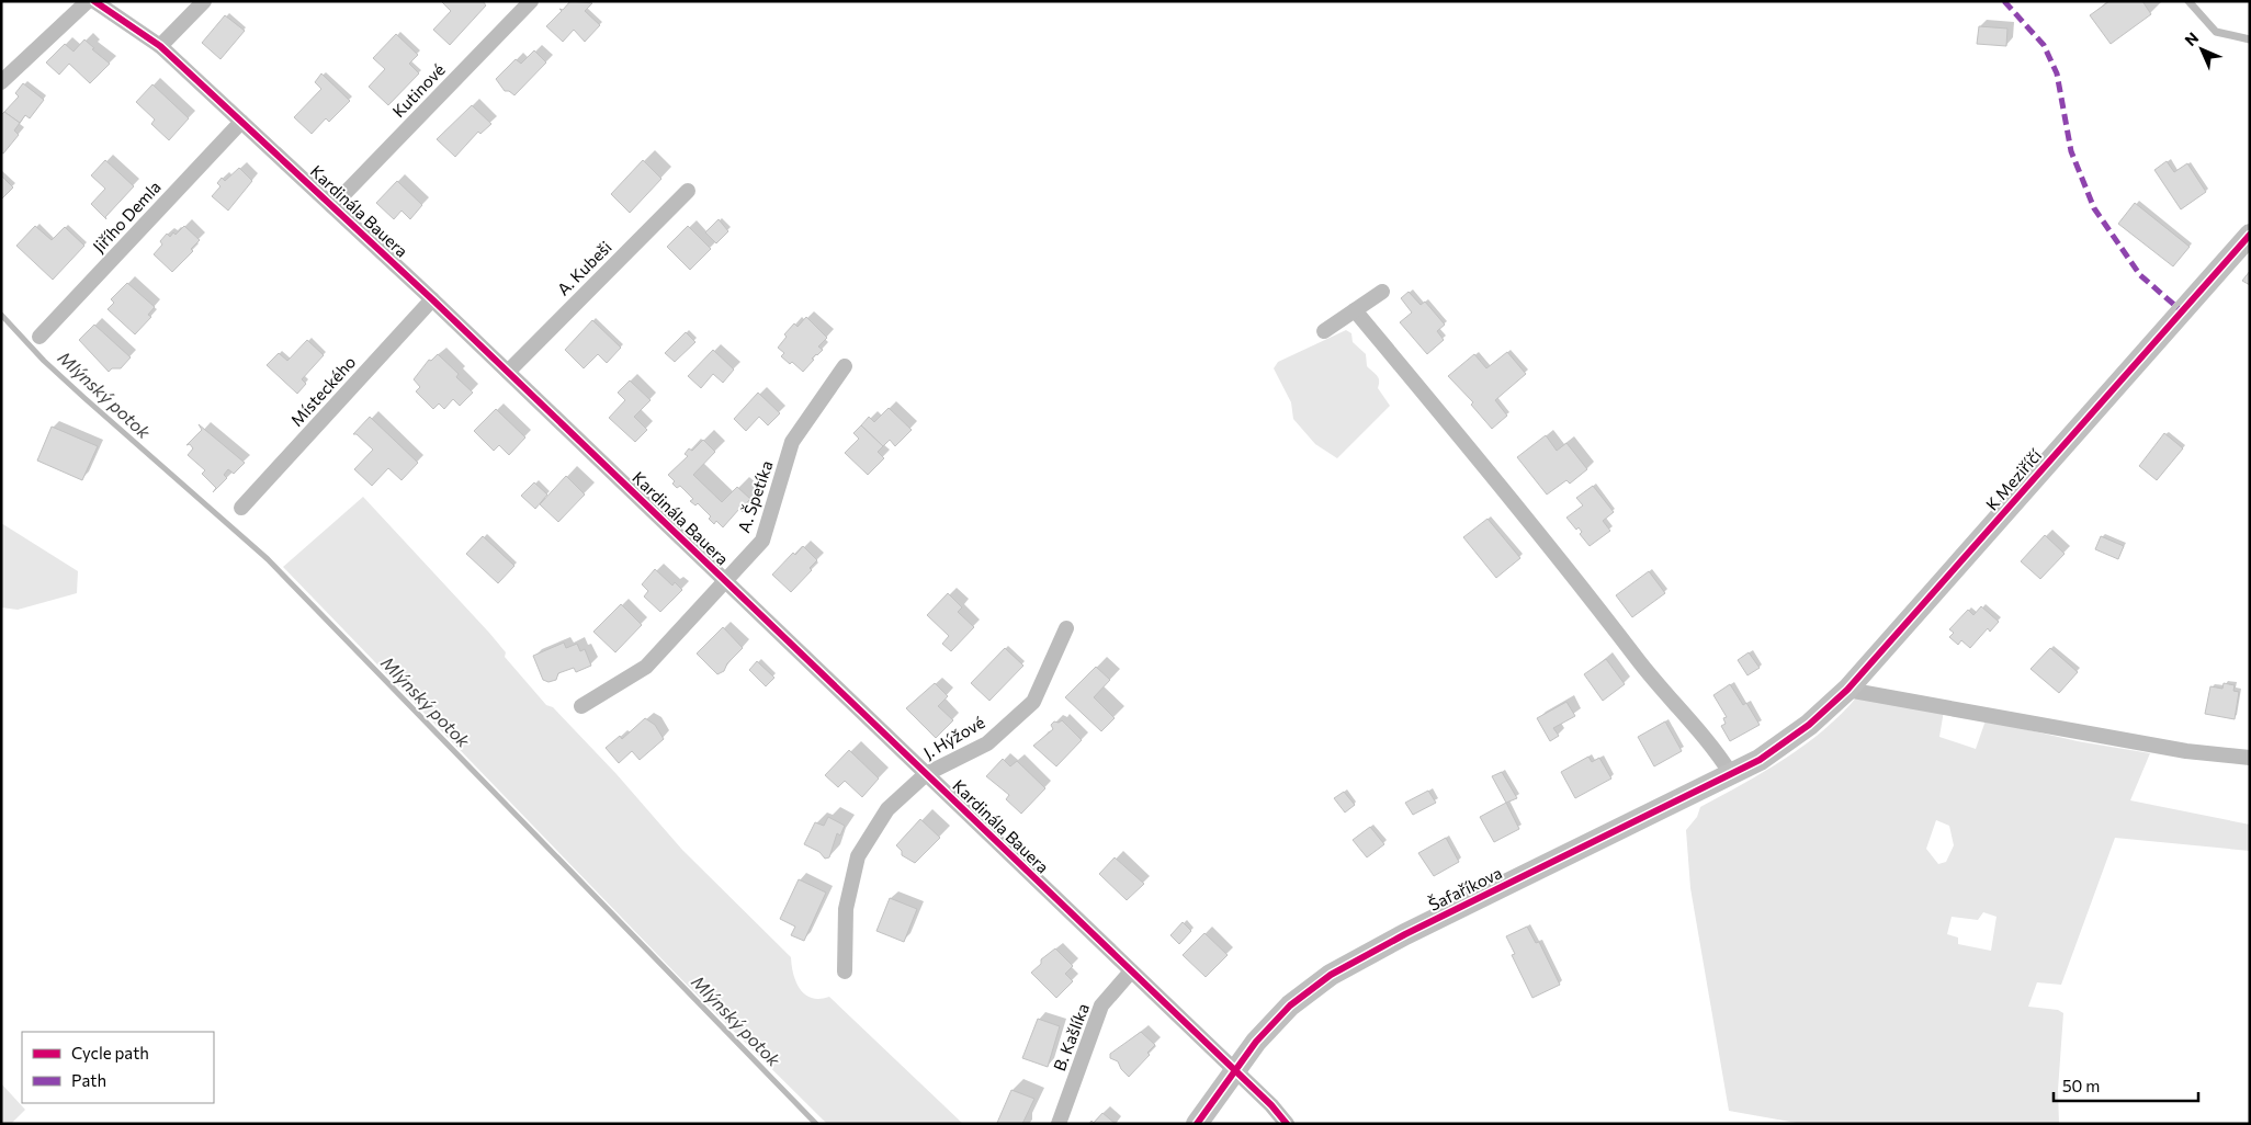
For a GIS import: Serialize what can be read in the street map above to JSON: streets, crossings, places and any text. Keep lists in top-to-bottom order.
{
  "streets": {
    "street": [
      "Kutinové",
      "Kardinála Bauera",
      "Jiřího Demla",
      "A. Kubeši",
      "Místeckého",
      "K Meziříčí",
      "A. Špetíka",
      "J. Hýžové",
      "Šafaříkova",
      "B. Kašlíka"
    ]
  },
  "crossings": [
    ["Kutinové", "Kardinála Bauera"],
    ["Kardinála Bauera", "Jiřího Demla"],
    ["Kardinála Bauera", "A. Kubeši"],
    ["Kardinála Bauera", "Místeckého"],
    ["Kardinála Bauera", "A. Špetíka"],
    ["Kardinála Bauera", "J. Hýžové"],
    ["Kardinála Bauera", "Šafaříkova"],
    ["Kardinála Bauera", "B. Kašlíka"],
    ["K Meziříčí", "Šafaříkova"]
  ],
  "water": ["Mlýnský potok"],
  "legend": ["Cycle path", "Path"],
  "scale_bar": "50 m",
  "north": "top left"
}
